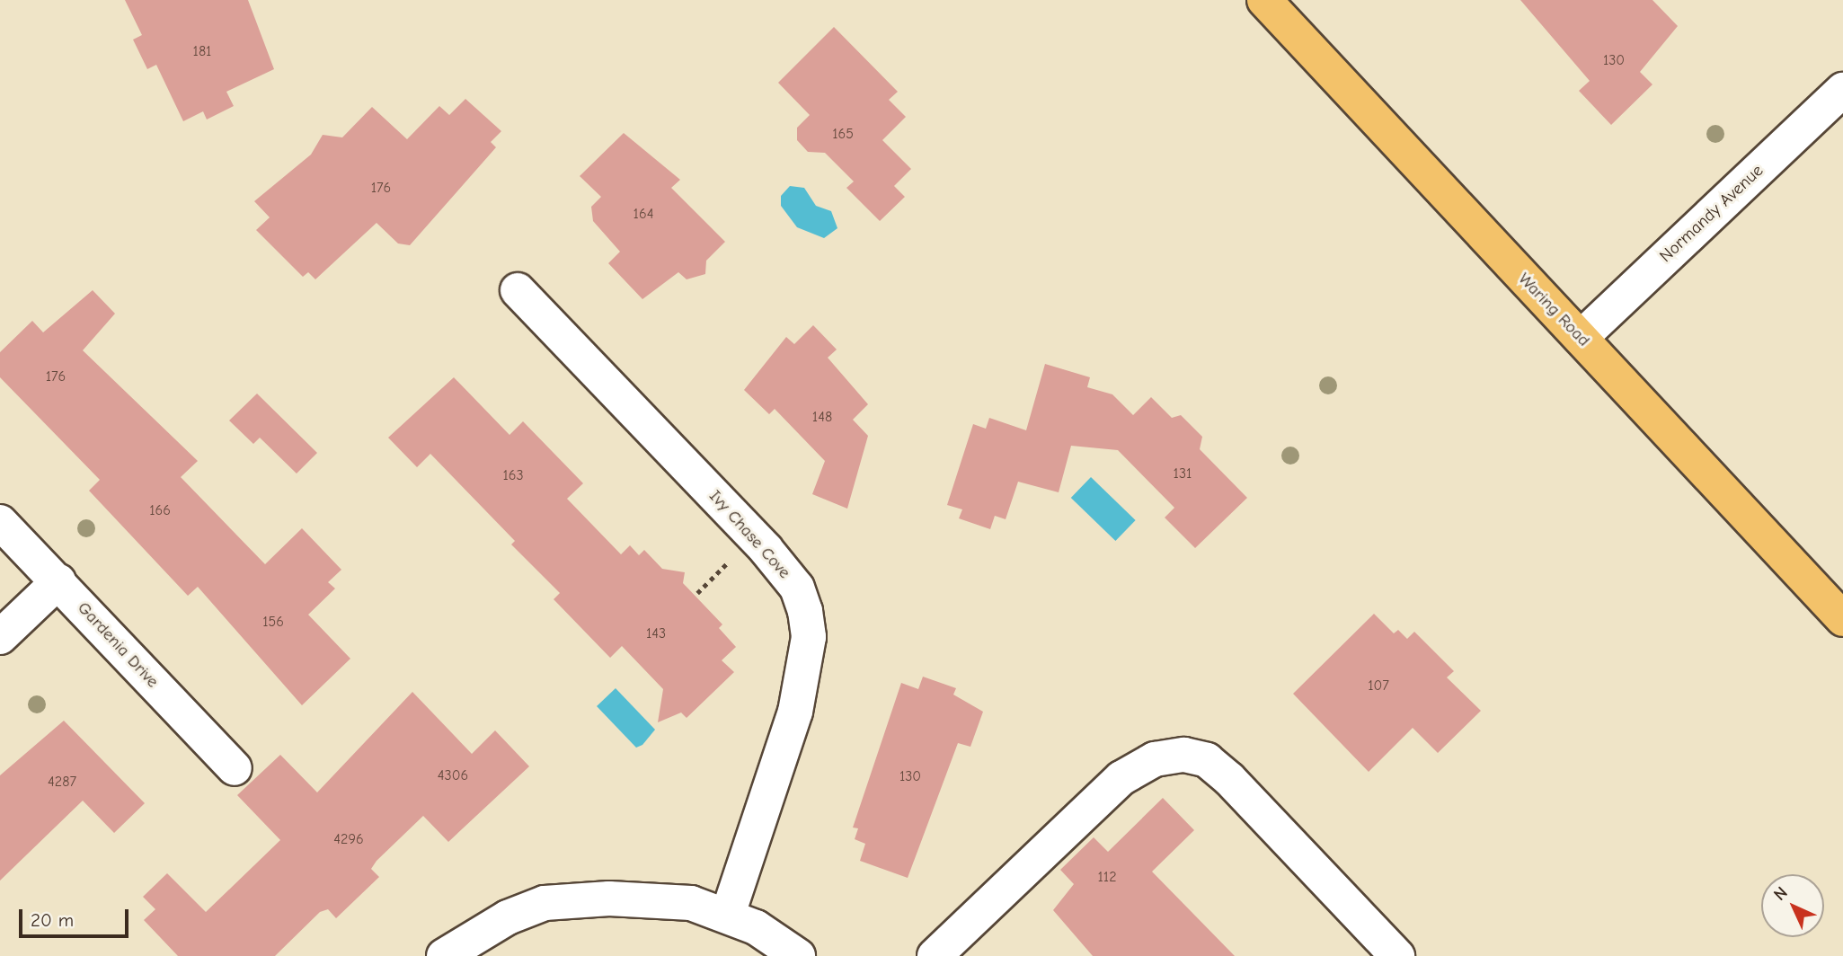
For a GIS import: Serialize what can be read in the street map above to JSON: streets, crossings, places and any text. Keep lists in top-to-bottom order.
{
  "streets": {
    "main road": ["Waring Road"],
    "street": ["Normandy Avenue", "Ivy Chase Cove", "Gardenia Drive"]
  },
  "crossings": [
    ["Normandy Avenue", "Waring Road"]
  ],
  "house_numbers": [
    "181",
    "130",
    "165",
    "176",
    "164",
    "176",
    "148",
    "131",
    "163",
    "166",
    "156",
    "143",
    "107",
    "4306",
    "130",
    "4287",
    "4296",
    "112"
  ],
  "scale_bar": "20 m",
  "north": "top left"
}
